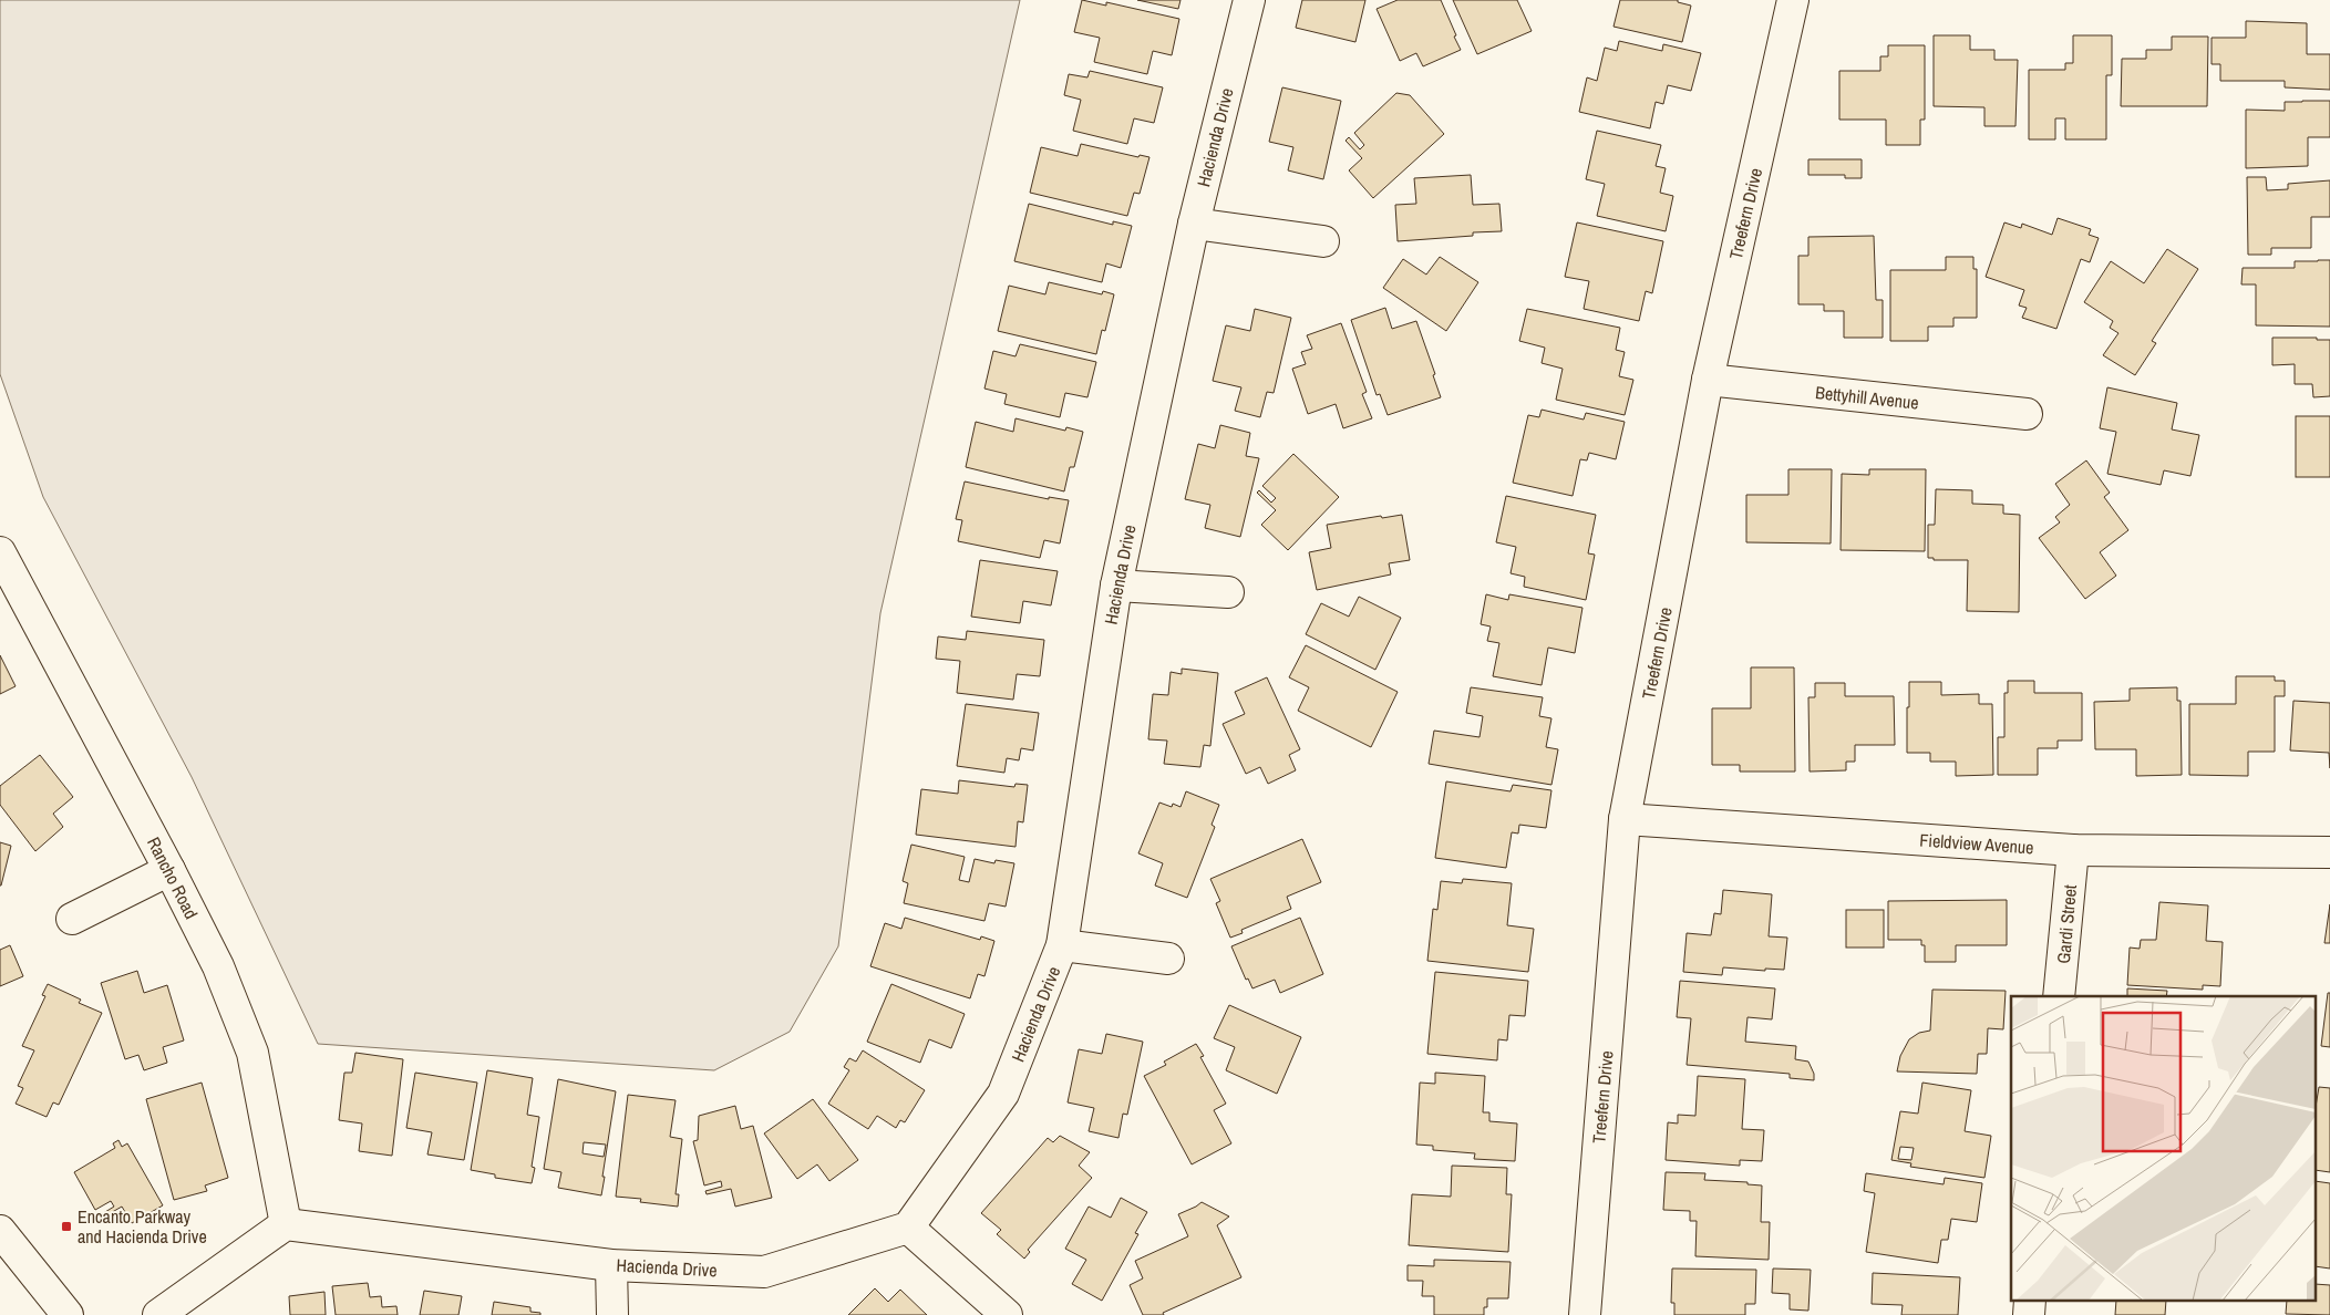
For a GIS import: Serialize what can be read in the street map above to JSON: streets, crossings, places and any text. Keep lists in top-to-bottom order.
{
  "streets": {
    "street": [
      "Hacienda Drive",
      "Treefern Drive",
      "Bettyhill Avenue",
      "Fieldview Avenue",
      "Rancho Road",
      "Gardi Street"
    ]
  },
  "crossings": [
    ["Hacienda Drive", "Rancho Road"],
    ["Treefern Drive", "Bettyhill Avenue"],
    ["Treefern Drive", "Fieldview Avenue"],
    ["Fieldview Avenue", "Gardi Street"]
  ],
  "places": {
    "transit": ["Encanto Parkway and Hacienda Drive"]
  }
}
